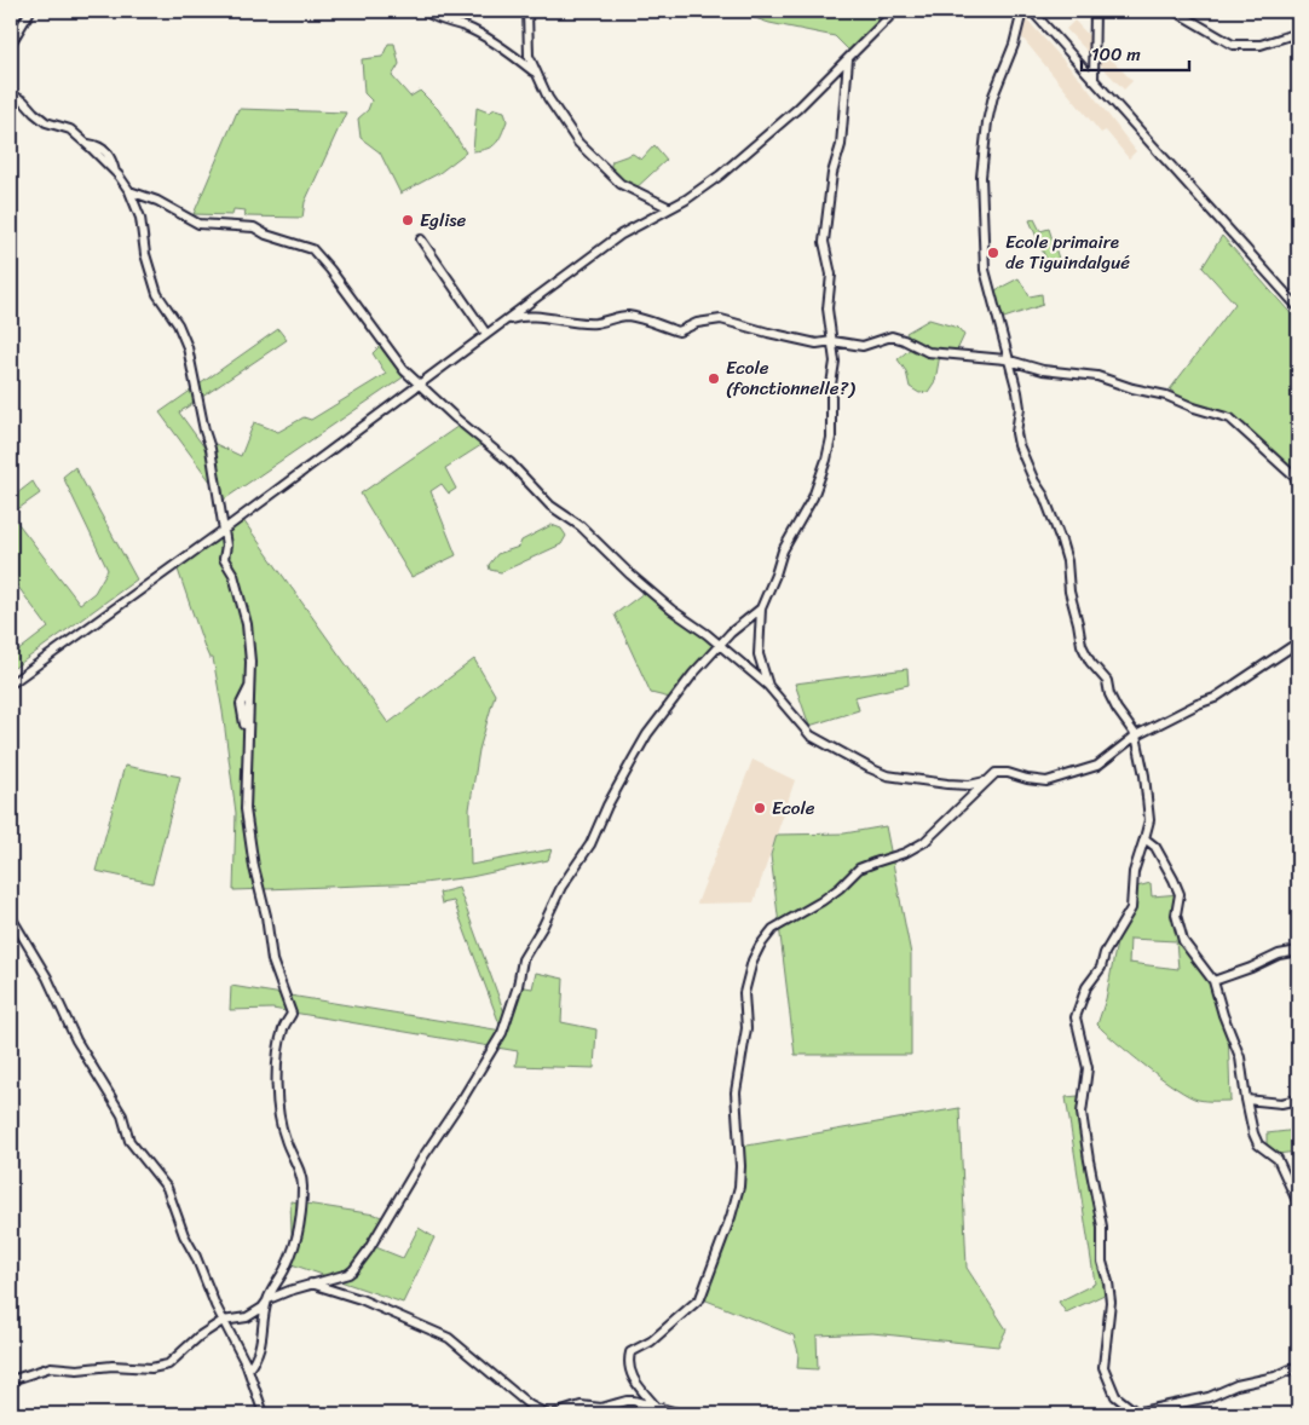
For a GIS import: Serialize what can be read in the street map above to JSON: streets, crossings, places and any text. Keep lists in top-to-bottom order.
{
  "places": [
    "Eglise",
    "Ecole primaire de Tiguindalgué",
    "Ecole (fonctionnelle?)",
    "Ecole"
  ],
  "scale_bar": "100 m"
}
